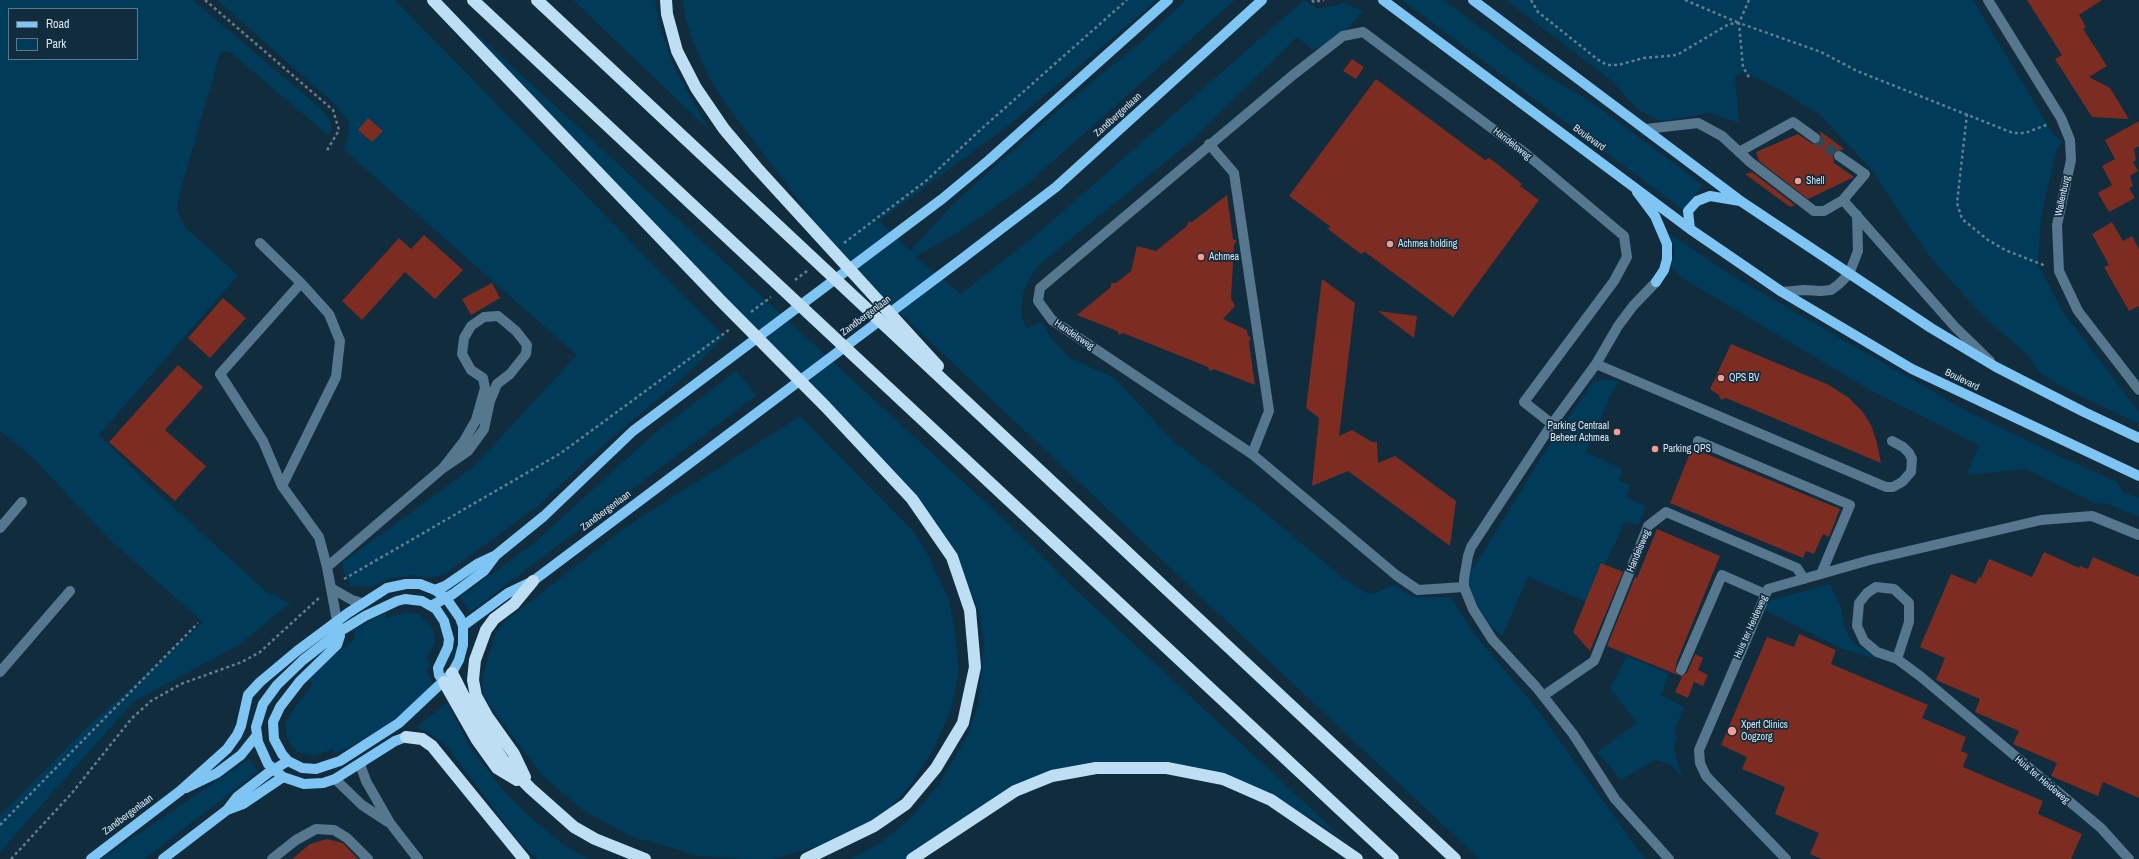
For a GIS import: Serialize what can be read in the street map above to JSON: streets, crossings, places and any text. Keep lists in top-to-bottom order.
{
  "streets": {
    "main road": ["Zandbergenlaan", "Boulevard"],
    "street": ["Handelsweg", "Wallenburg", "Huis ter Heideweg"]
  },
  "crossings": [
    ["Handelsweg", "Huis ter Heideweg"]
  ],
  "places": [
    "Shell",
    "Achmea holding",
    "Achmea",
    "QPS BV",
    "Parking Centraal Beheer Achmea",
    "Parking QPS",
    "Xpert Clinics Oogzorg"
  ],
  "legend": ["Road", "Park"]
}
